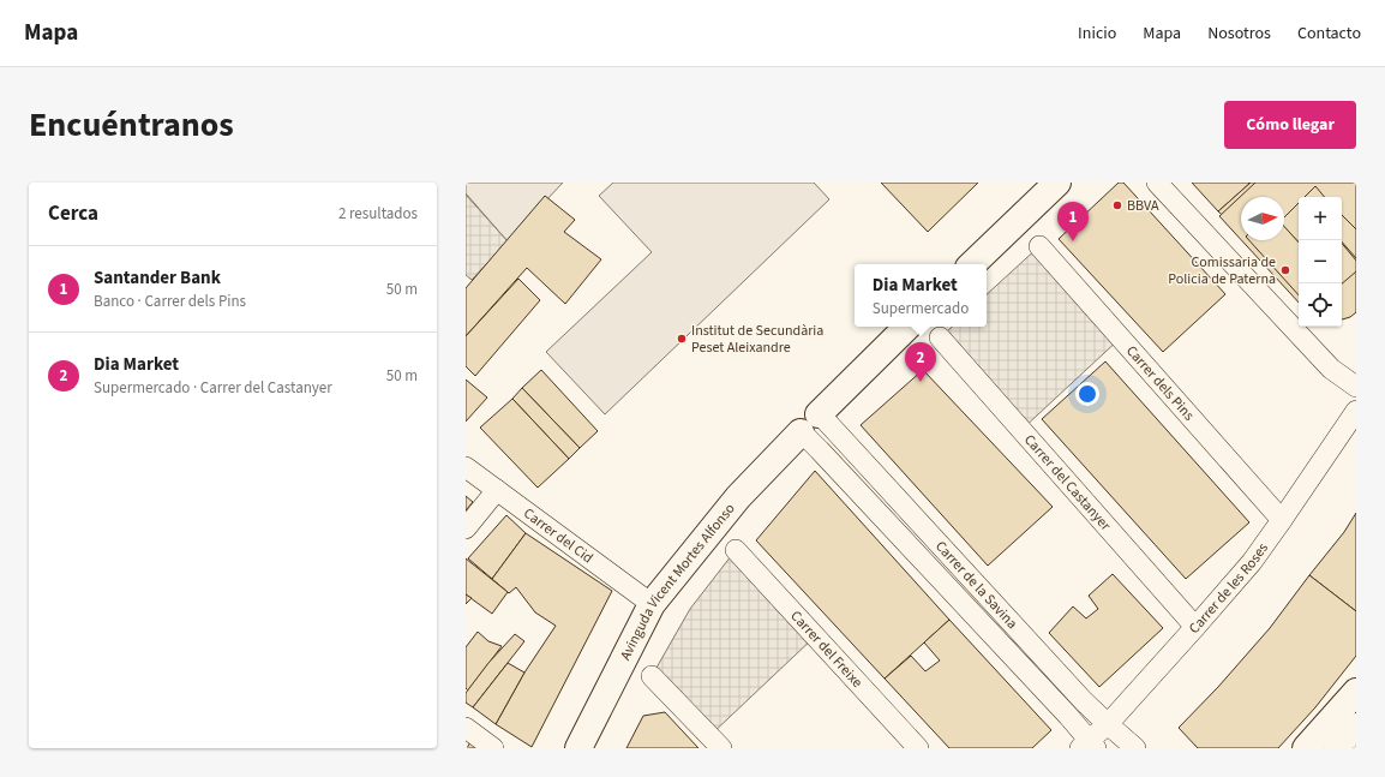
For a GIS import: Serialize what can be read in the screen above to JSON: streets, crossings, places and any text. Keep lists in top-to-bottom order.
{
  "streets": {
    "street": [
      "Carrer dels Pins",
      "Carrer del Castanyer",
      "Carrer del Cid",
      "Avinguda Vicent Mortes Alfonso",
      "Carrer de la Savina",
      "Carrer de les Roses",
      "Carrer del Freixe"
    ]
  },
  "crossings": [
    ["Carrer dels Pins", "Carrer de les Roses"],
    ["Carrer del Castanyer", "Carrer de les Roses"],
    ["Carrer del Cid", "Avinguda Vicent Mortes Alfonso"],
    ["Avinguda Vicent Mortes Alfonso", "Carrer de la Savina"],
    ["Carrer de la Savina", "Carrer de les Roses"]
  ],
  "places": ["BBVA", "Comissaria de Policia de Paterna", "Institut de Secundària Peset Aleixandre"],
  "north": "right",
  "page": {
    "header": "Mapa",
    "nav": [
      "Inicio",
      "Mapa",
      "Nosotros",
      "Contacto"
    ],
    "title": "Encuéntranos",
    "buttons": "Cómo llegar",
    "heading": ["Cerca", "2 resultados"],
    "map_buttons": ["+", "−"],
    "pins": ["1", "2"],
    "list": [
      {
        "mark": "1",
        "name": "Santander Bank",
        "note": "Banco · Carrer dels Pins",
        "value": "50 m"
      },
      {
        "mark": "2",
        "name": "Dia Market",
        "note": "Supermercado · Carrer del Castanyer",
        "value": "50 m"
      }
    ],
    "popup": ["Dia Market", "Supermercado"]
  }
}
